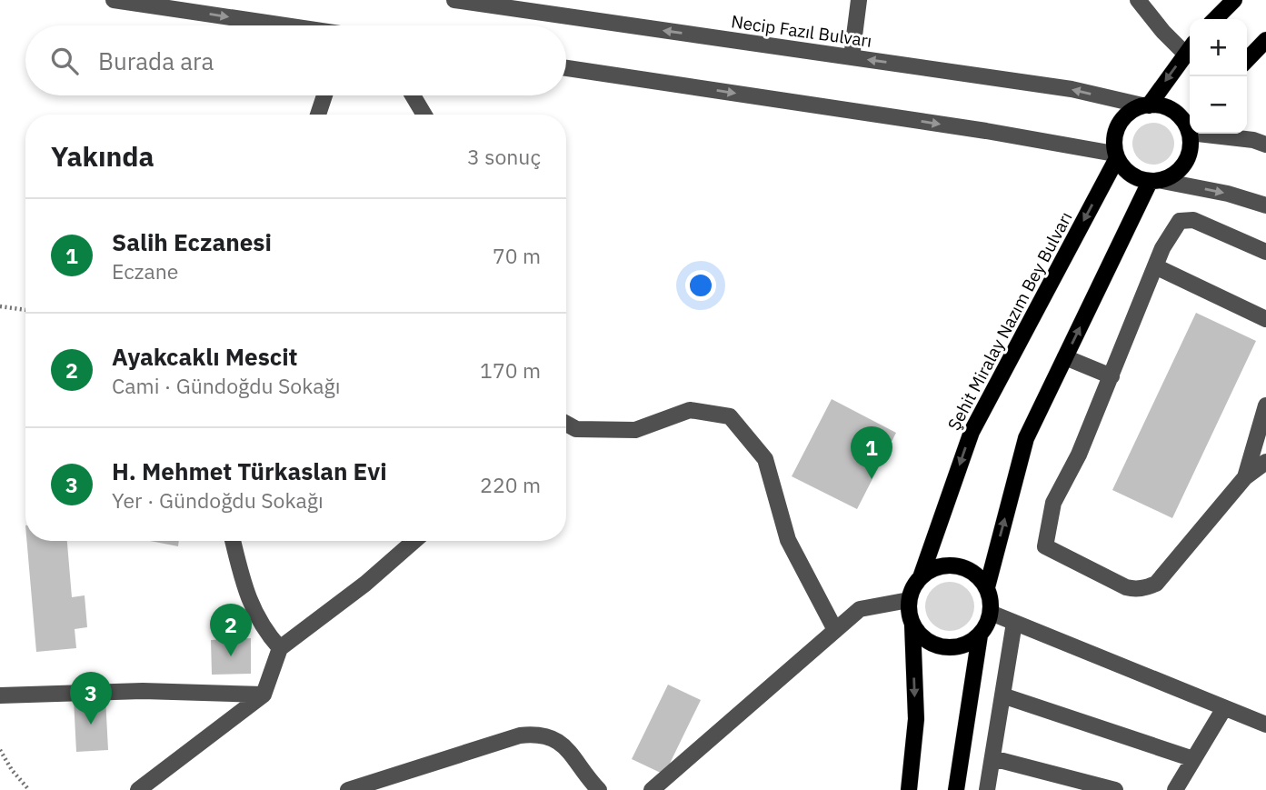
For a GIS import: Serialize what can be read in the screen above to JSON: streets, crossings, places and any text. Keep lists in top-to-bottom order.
{
  "streets": {
    "main road": ["Şehit Miralay Nazım Bey Bulvarı"],
    "street": ["Necip Fazıl Bulvarı"]
  },
  "page": {
    "map_buttons": ["+", "−"],
    "search": "Burada ara",
    "heading": ["Yakında", "3 sonuç"],
    "list": [
      {
        "mark": "1",
        "name": "Salih Eczanesi",
        "note": "Eczane",
        "value": "70 m"
      },
      {
        "mark": "2",
        "name": "Ayakcaklı Mescit",
        "note": "Cami · Gündoğdu Sokağı",
        "value": "170 m"
      },
      {
        "mark": "3",
        "name": "H. Mehmet Türkaslan Evi",
        "note": "Yer · Gündoğdu Sokağı",
        "value": "220 m"
      }
    ],
    "pins": ["1", "2", "3"]
  }
}
